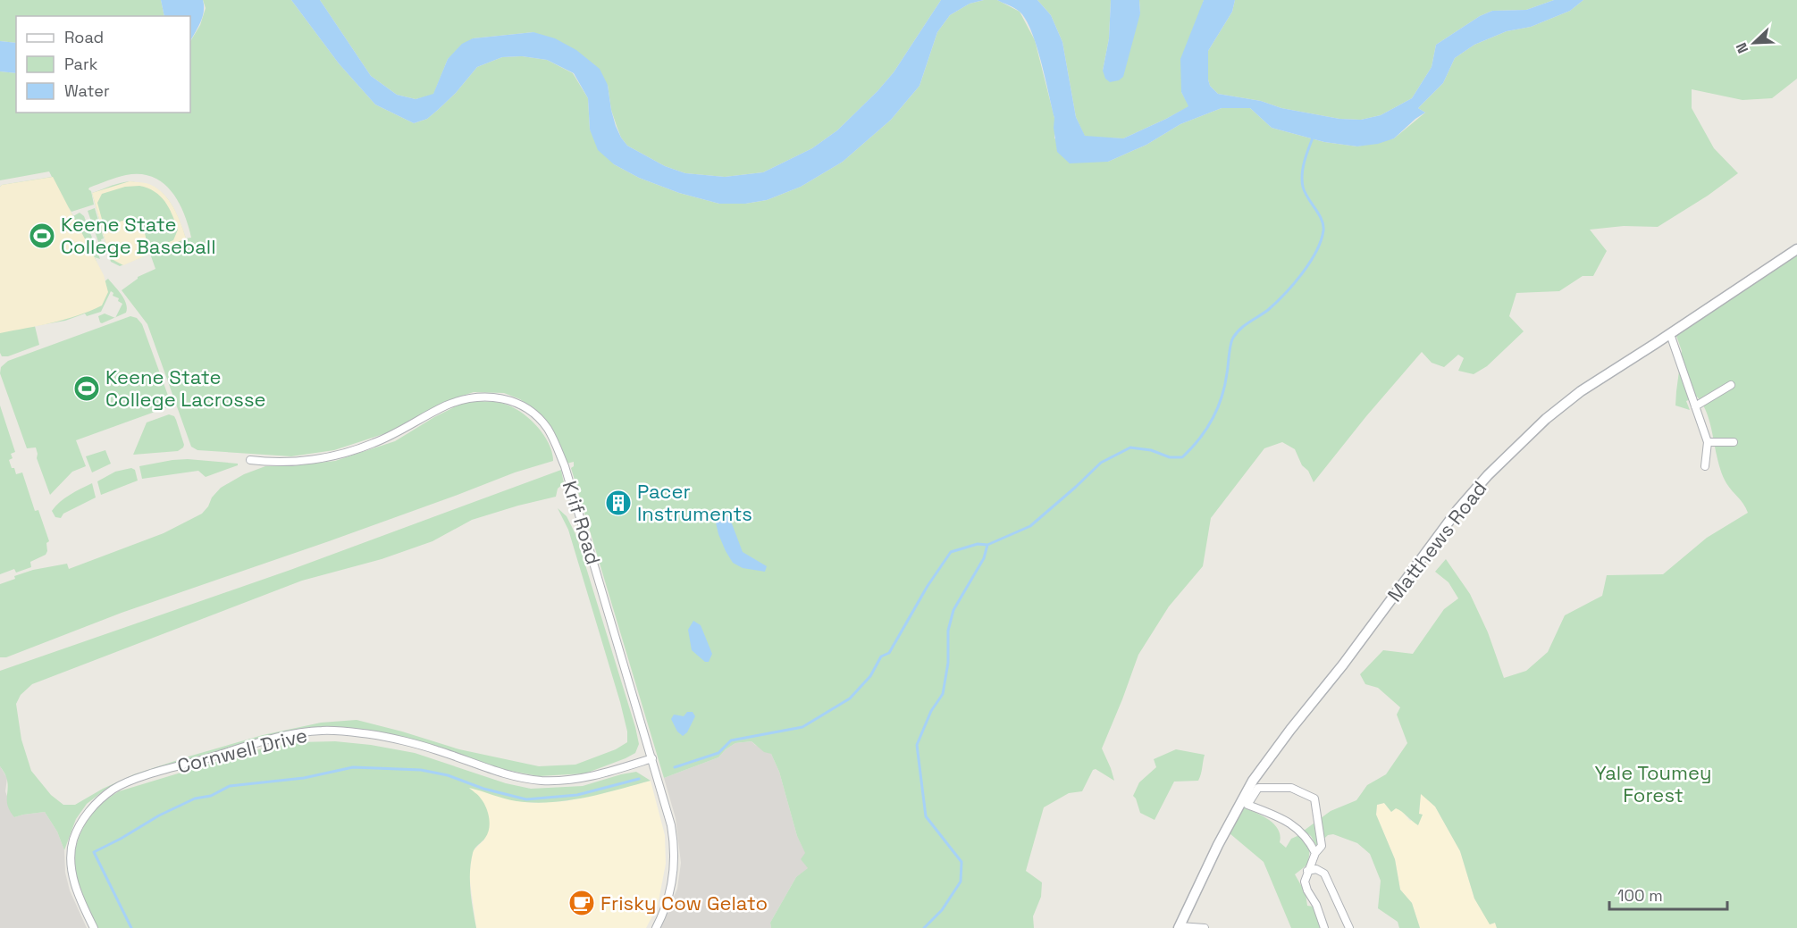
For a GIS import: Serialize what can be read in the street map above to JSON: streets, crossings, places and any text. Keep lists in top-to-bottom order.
{
  "streets": {
    "street": ["Krif Road", "Matthews Road", "Cornwell Drive"]
  },
  "crossings": [
    ["Krif Road", "Cornwell Drive"]
  ],
  "parks": ["Yale Toumey Forest"],
  "places": {
    "sports": ["Keene State College Baseball", "Keene State College Lacrosse"],
    "building": ["Pacer Instruments"],
    "cafe": ["Frisky Cow Gelato"]
  },
  "legend": ["Road", "Park", "Water"],
  "scale_bar": "100 m",
  "north": "bottom left"
}
